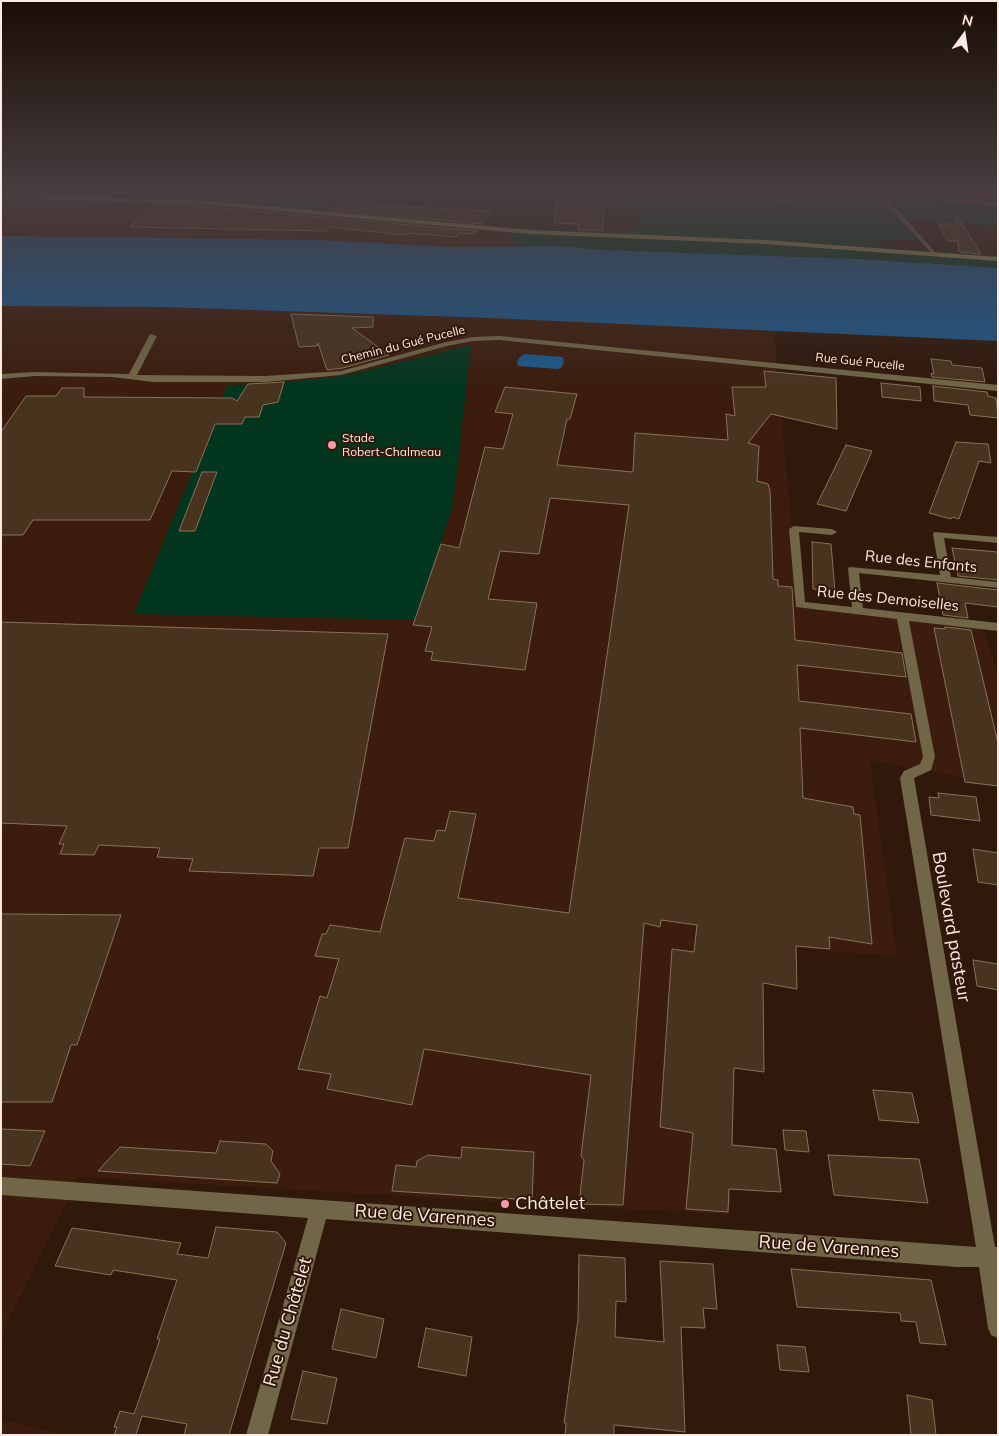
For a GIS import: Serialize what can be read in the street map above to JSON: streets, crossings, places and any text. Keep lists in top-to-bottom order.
{
  "streets": {
    "street": [
      "Chemin du Gué Pucelle",
      "Rue Gué Pucelle",
      "Rue des Enfants",
      "Rue des Demoiselles",
      "Boulevard pasteur",
      "Rue de Varennes",
      "Rue du Châtelet"
    ]
  },
  "crossings": [
    ["Chemin du Gué Pucelle", "Rue Gué Pucelle"],
    ["Rue des Enfants", "Rue des Demoiselles"],
    ["Rue des Demoiselles", "Boulevard pasteur"],
    ["Boulevard pasteur", "Rue de Varennes"],
    ["Rue de Varennes", "Rue du Châtelet"]
  ],
  "places": ["Stade Robert-Chalmeau", "Châtelet"],
  "north": "top"
}
